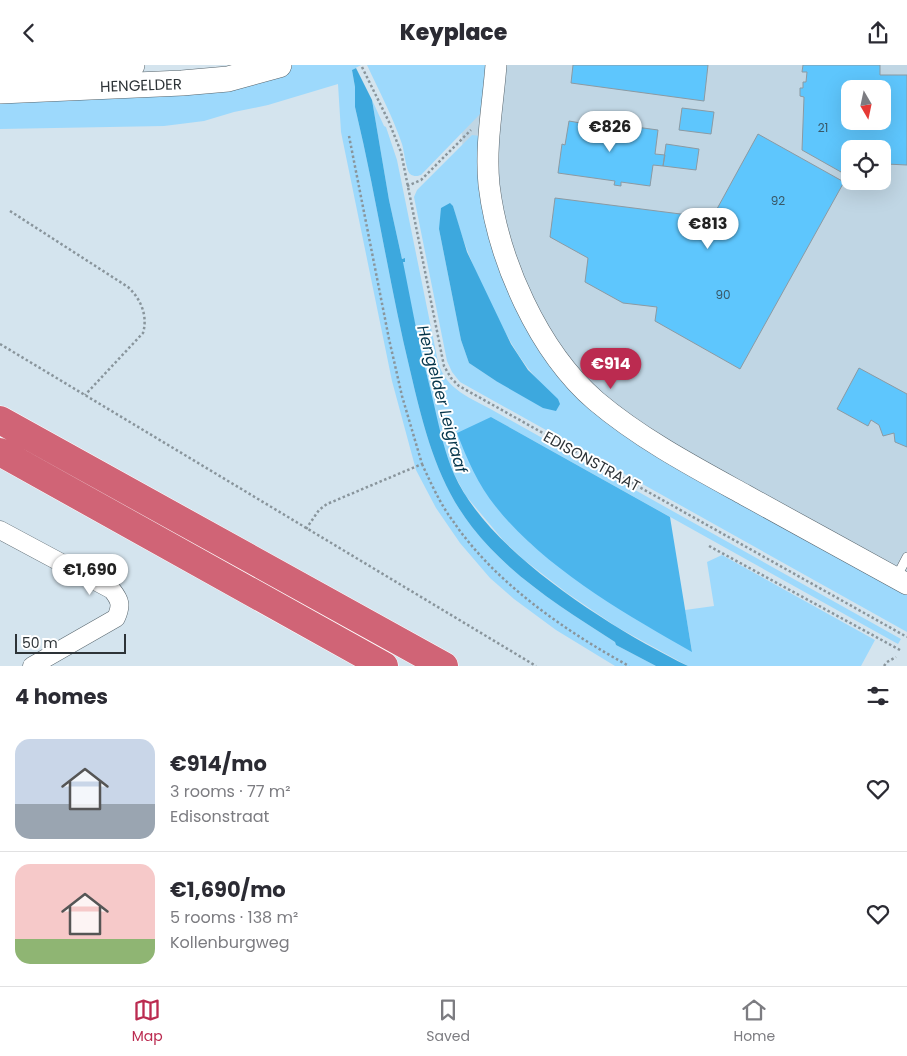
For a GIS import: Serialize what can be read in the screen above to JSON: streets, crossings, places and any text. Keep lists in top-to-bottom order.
{
  "streets": {
    "main road": ["HENGELDER"],
    "path": ["EDISONSTRAAT"]
  },
  "water": ["Hengelder Leigraaf"],
  "house_numbers": ["21", "92", "90"],
  "scale_bar": "50 m",
  "north": "bottom",
  "page": {
    "header": "Keyplace",
    "price": [
      "€826",
      "€813",
      "€914",
      "€1,690"
    ],
    "scale": "50 m",
    "heading": "4 homes",
    "list": [
      {
        "name": "€914/mo",
        "note": "3 rooms · 77 m² · Edisonstraat"
      },
      {
        "name": "€1,690/mo",
        "note": "5 rooms · 138 m² · Kollenburgweg"
      }
    ],
    "tabs": ["Map", "Saved", "Home"]
  }
}
